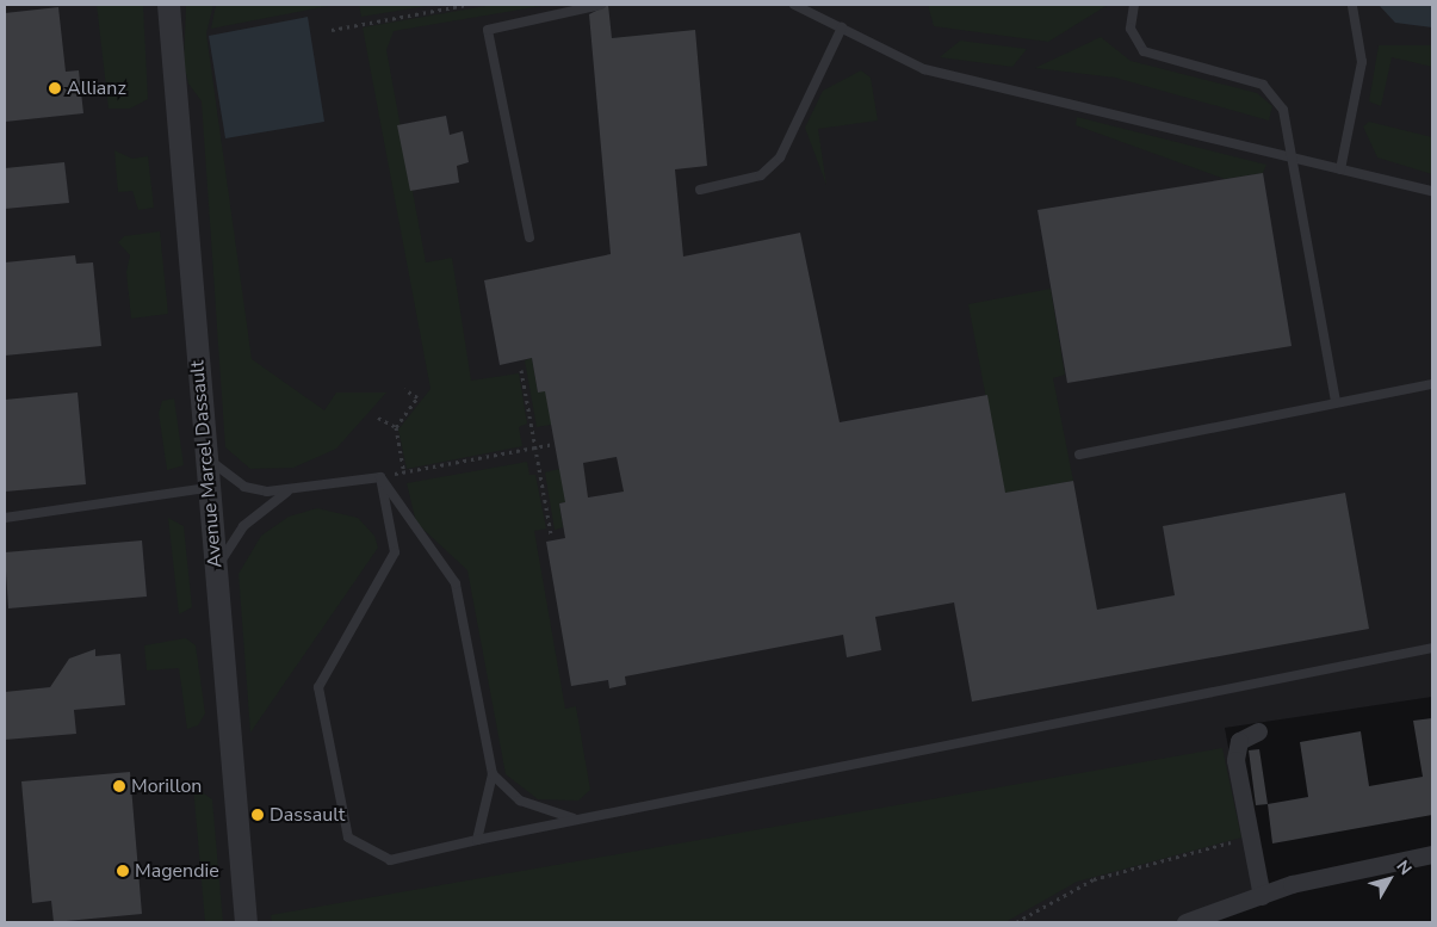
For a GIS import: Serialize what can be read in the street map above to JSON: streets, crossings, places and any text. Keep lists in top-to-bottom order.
{
  "streets": {
    "street": ["Avenue Marcel Dassault"]
  },
  "places": [
    "Allianz",
    "Morillon",
    "Dassault",
    "Magendie"
  ],
  "north": "top right"
}
